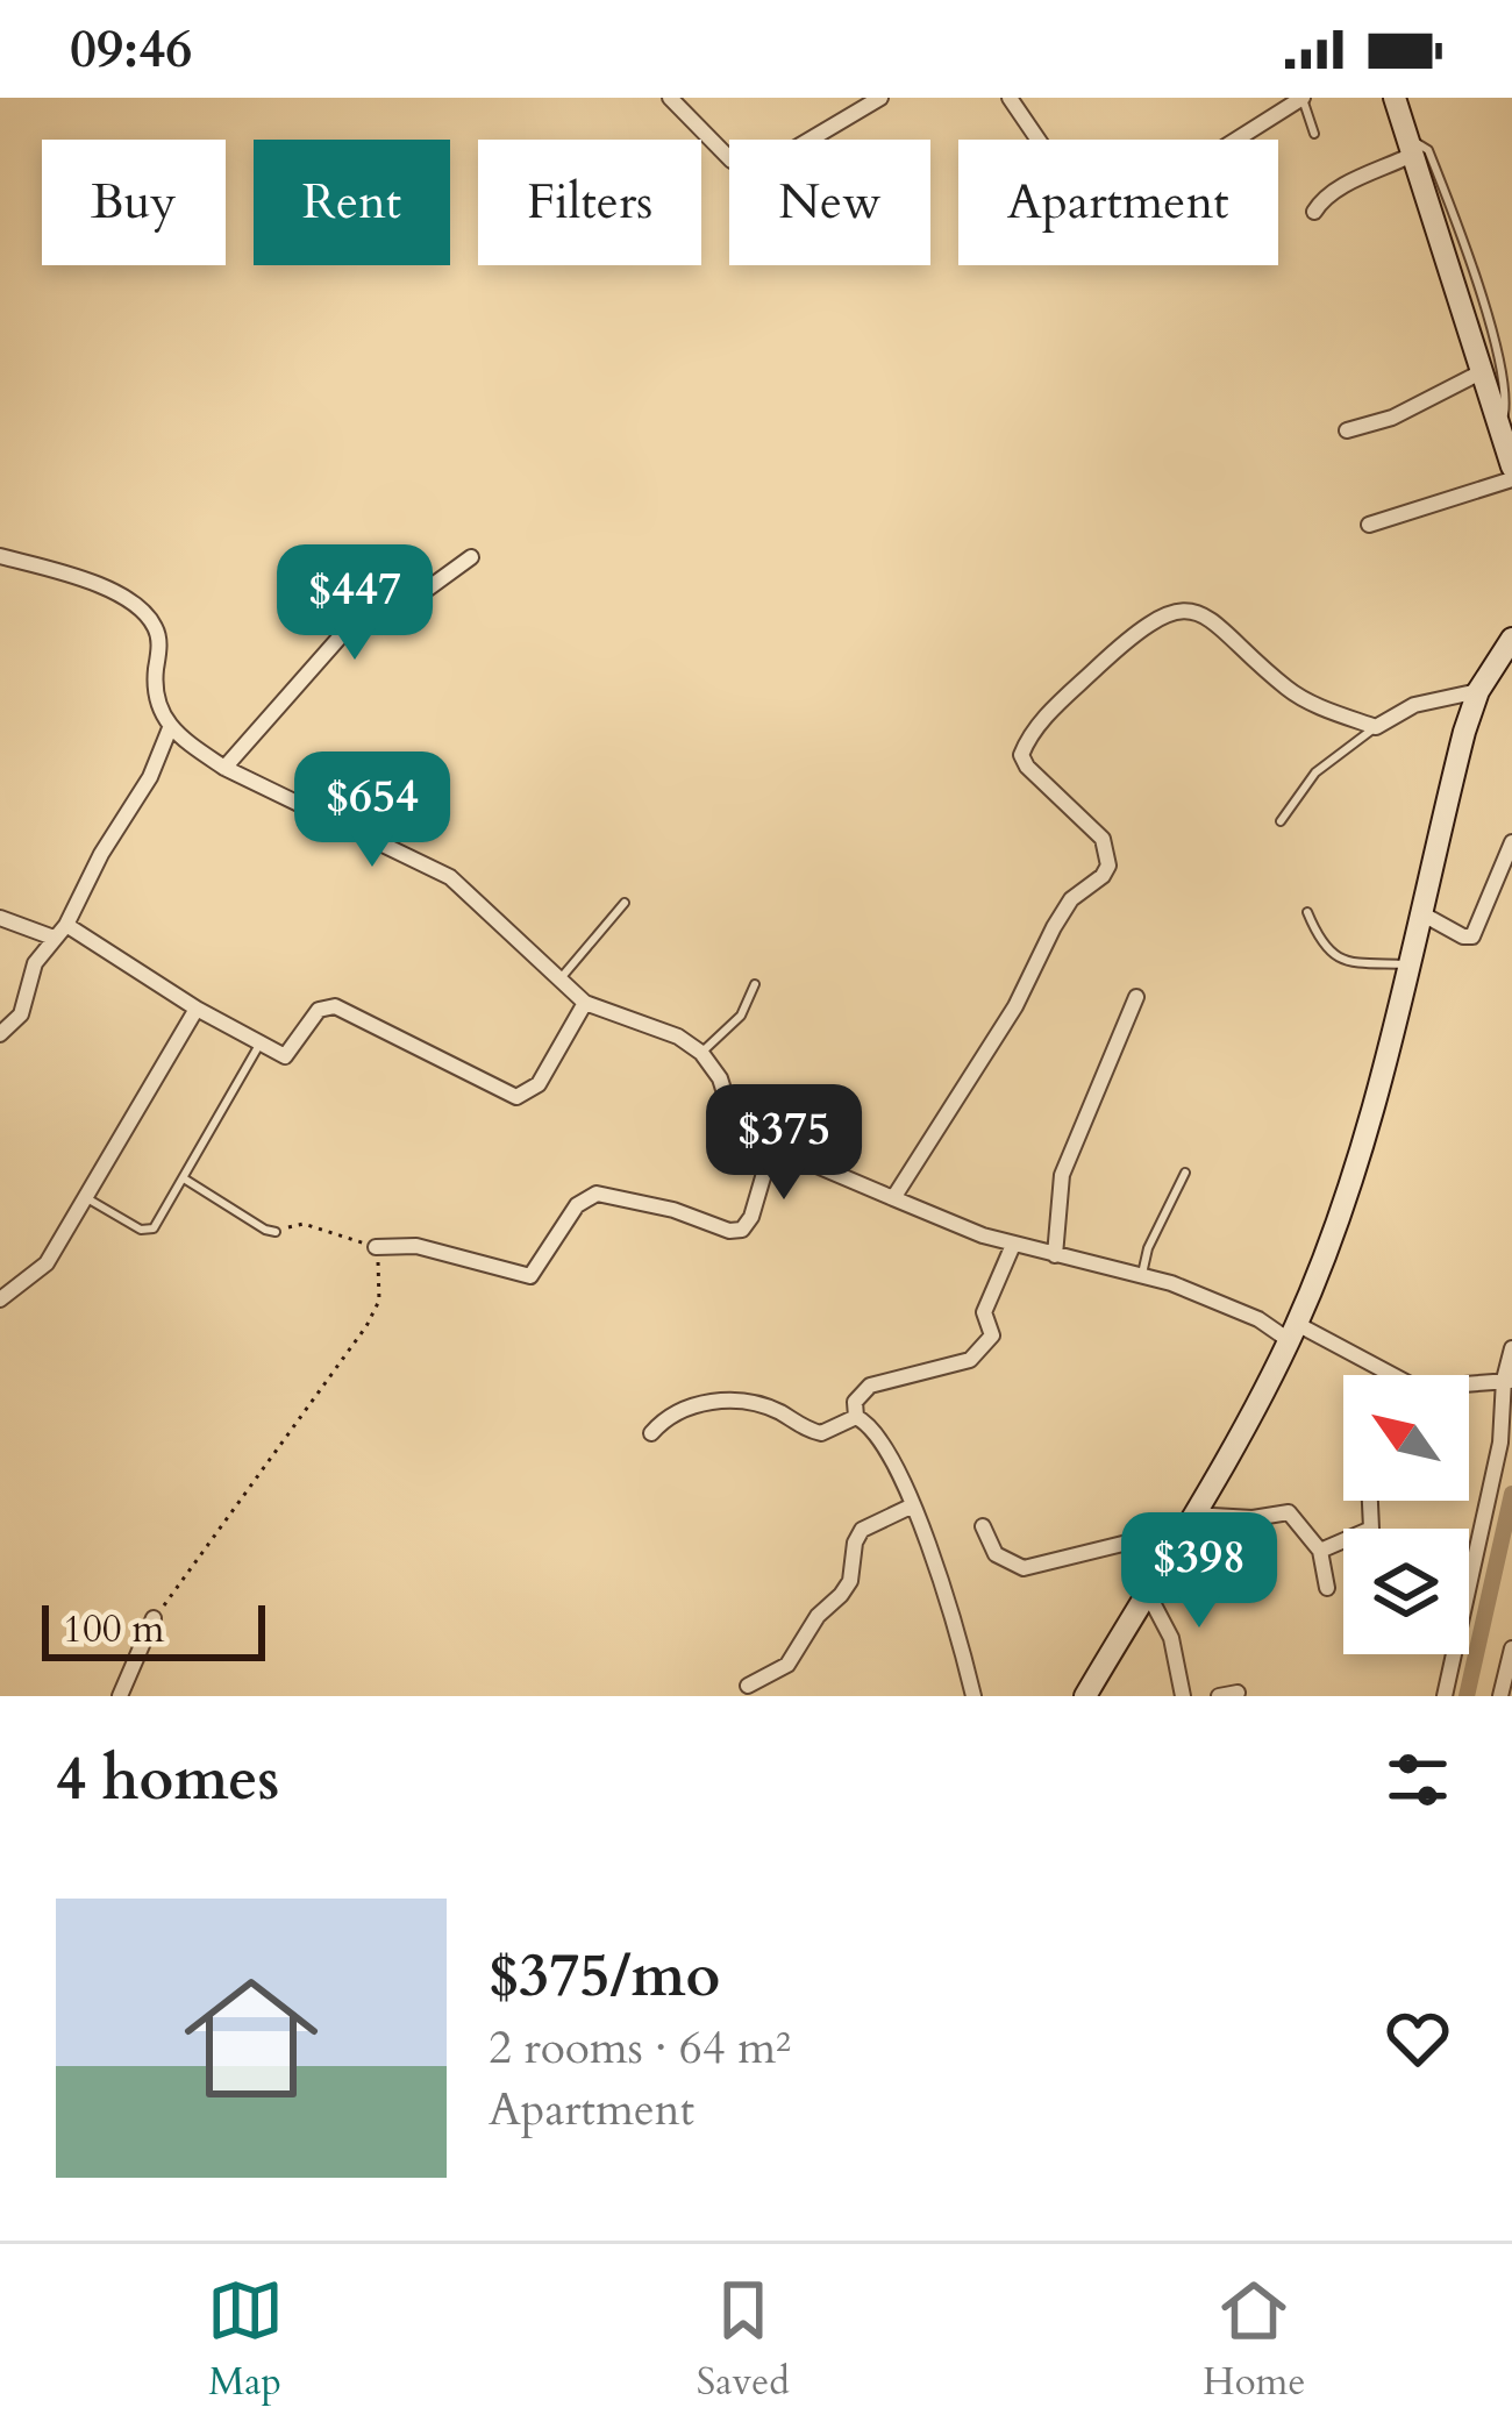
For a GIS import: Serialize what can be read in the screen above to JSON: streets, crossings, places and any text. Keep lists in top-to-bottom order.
{
  "scale_bar": "100 m",
  "north": "top left",
  "page": {
    "status": "09:46",
    "chip": [
      "Buy",
      "Rent",
      "Filters",
      "New",
      "Apartment"
    ],
    "price": [
      "$447",
      "$654",
      "$375",
      "$398"
    ],
    "scale": "100 m",
    "heading": "4 homes",
    "list": [
      {
        "name": "$375/mo",
        "note": "2 rooms · 64 m² · Apartment"
      }
    ],
    "tabs": ["Map", "Saved", "Home"]
  }
}
